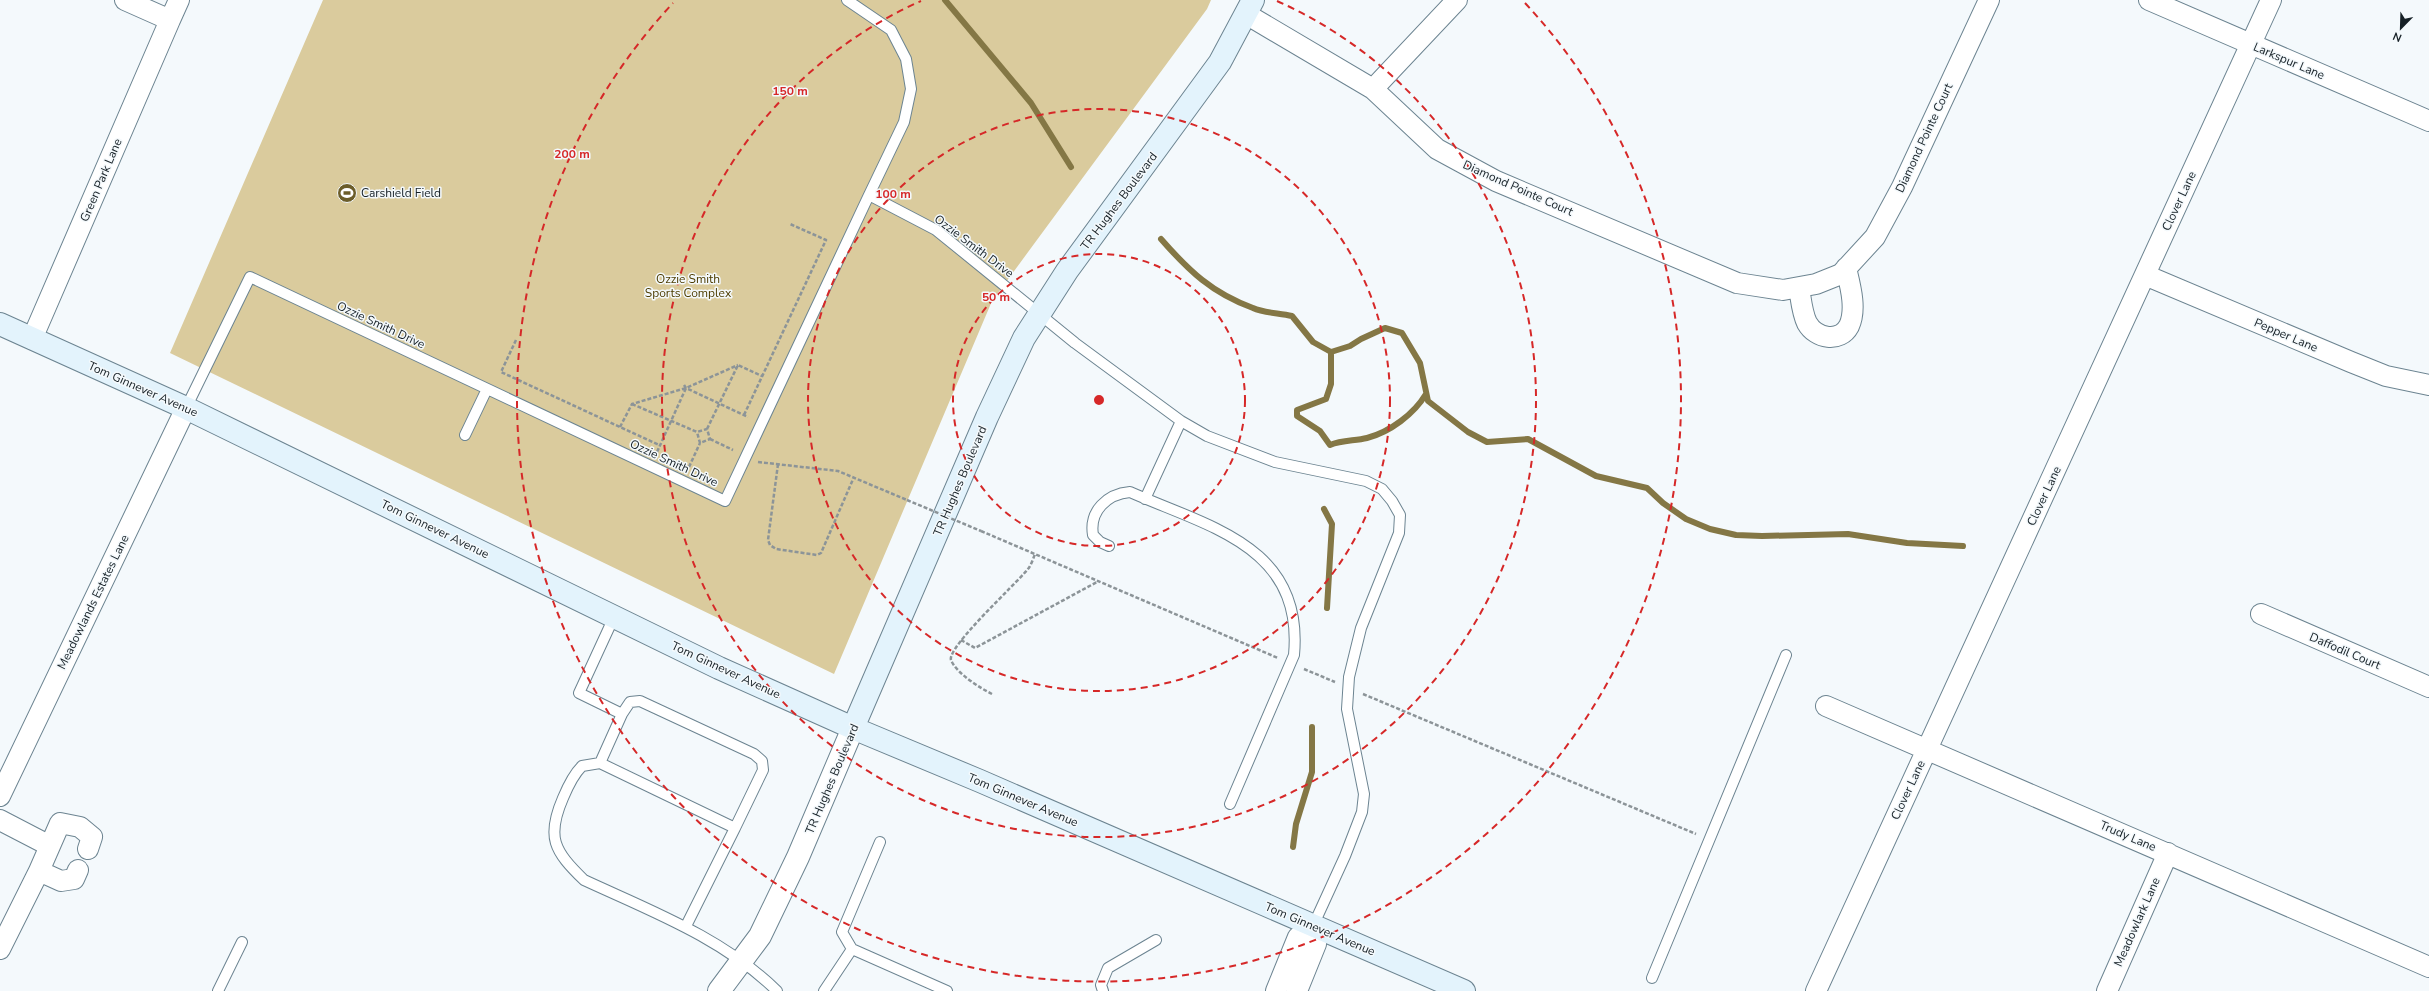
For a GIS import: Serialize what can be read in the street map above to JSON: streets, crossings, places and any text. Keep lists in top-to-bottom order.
{
  "streets": {
    "main road": ["TR Hughes Boulevard", "Tom Ginnever Avenue"],
    "street": [
      "Larkspur Lane",
      "Diamond Pointe Court",
      "Green Park Lane",
      "Clover Lane",
      "Pepper Lane",
      "Meadowlands Estates Lane",
      "Daffodil Court",
      "Trudy Lane",
      "Meadowlark Lane"
    ],
    "lane": ["Ozzie Smith Drive"]
  },
  "crossings": [
    ["Larkspur Lane", "Clover Lane"],
    ["Diamond Pointe Court", "TR Hughes Boulevard"],
    ["Green Park Lane", "Tom Ginnever Avenue"],
    ["TR Hughes Boulevard", "Ozzie Smith Drive"],
    ["TR Hughes Boulevard", "Tom Ginnever Avenue"],
    ["Clover Lane", "Pepper Lane"],
    ["Clover Lane", "Trudy Lane"],
    ["Ozzie Smith Drive", "Tom Ginnever Avenue"],
    ["Ozzie Smith Drive", "Meadowlands Estates Lane"],
    ["Tom Ginnever Avenue", "Meadowlands Estates Lane"],
    ["Trudy Lane", "Meadowlark Lane"]
  ],
  "parks": ["Ozzie Smith Sports Complex"],
  "places": {
    "sports": ["Carshield Field"]
  },
  "north": "bottom left",
  "rings": [
    "150 m",
    "200 m",
    "100 m",
    "50 m"
  ]
}
